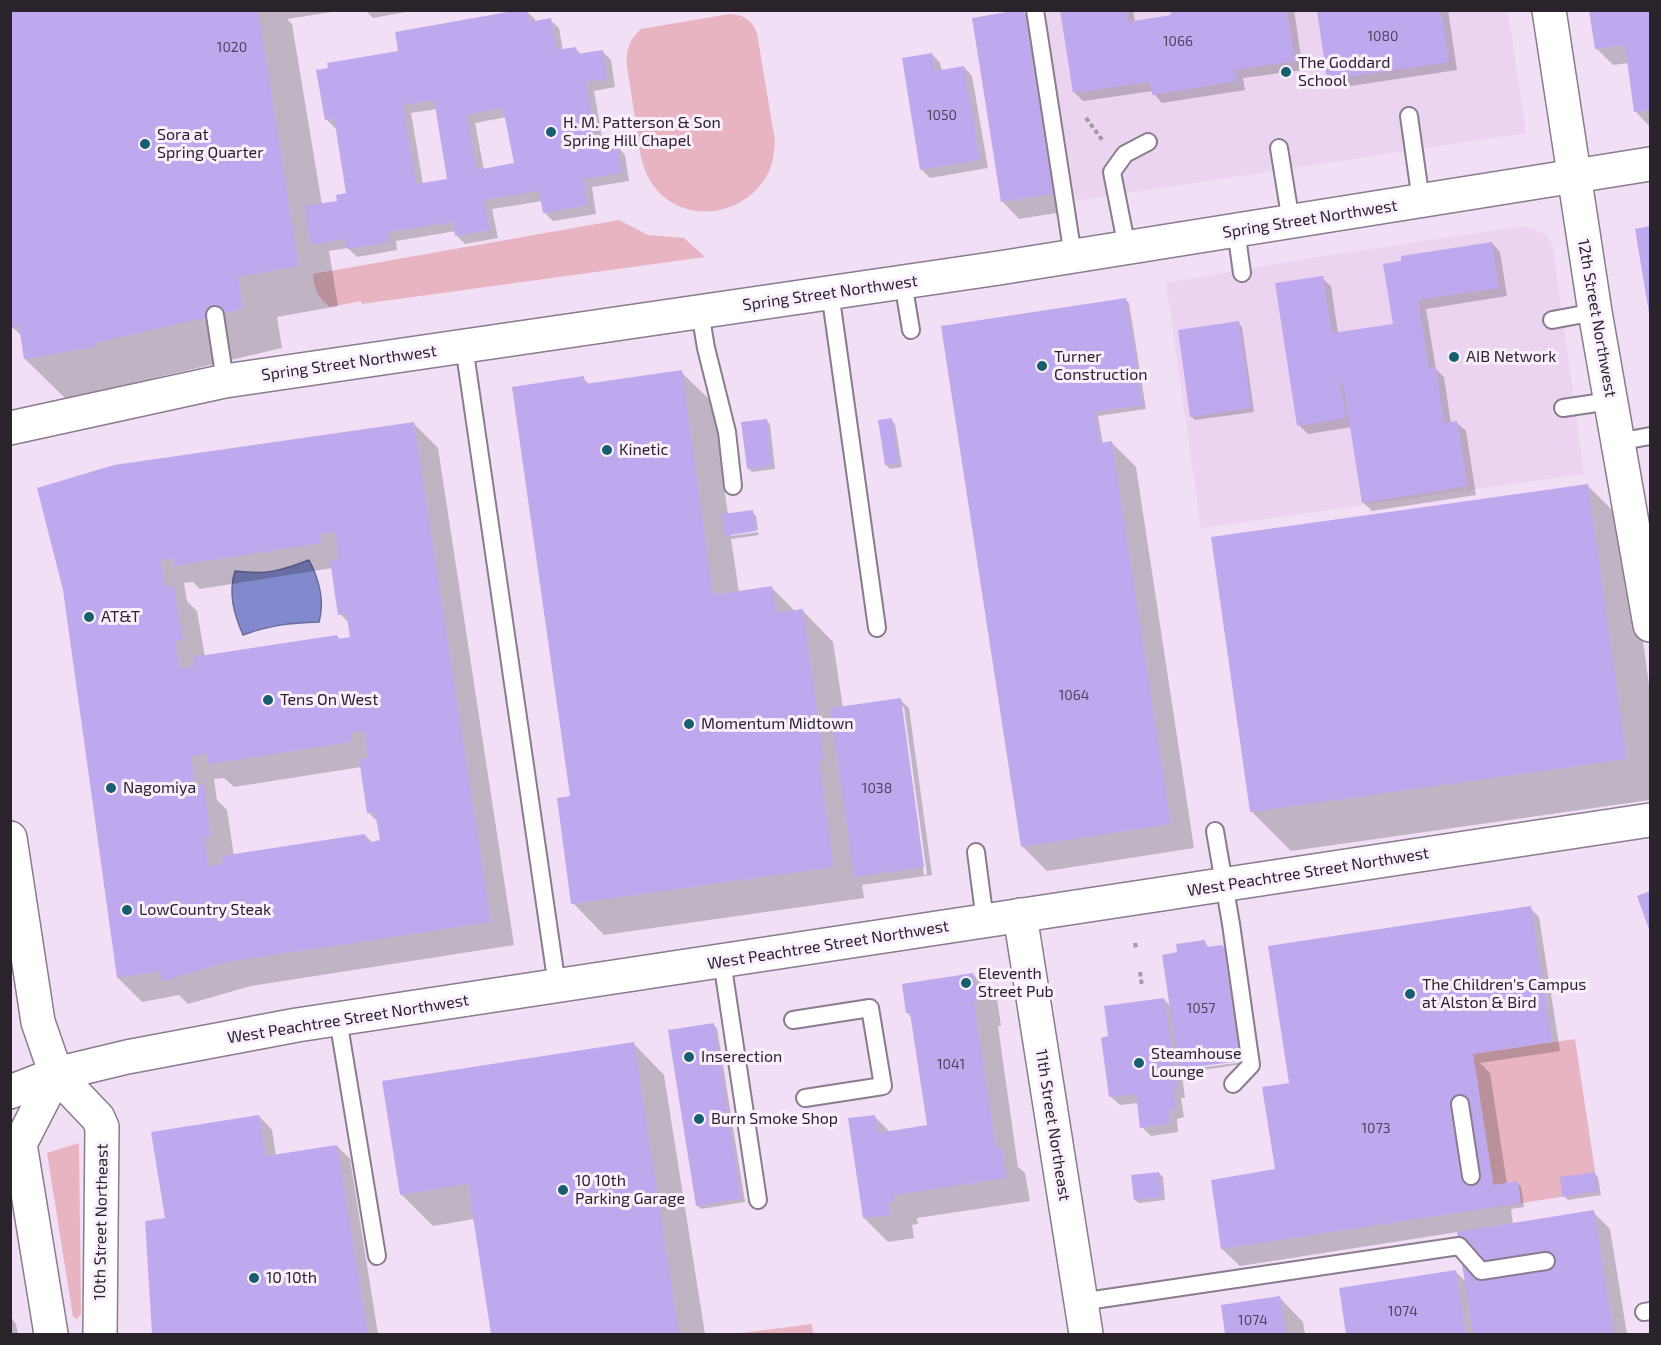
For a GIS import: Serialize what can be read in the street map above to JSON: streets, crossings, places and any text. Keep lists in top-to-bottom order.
{
  "streets": {
    "main road": [
      "Spring Street Northwest",
      "12th Street Northwest",
      "West Peachtree Street Northwest",
      "11th Street Northeast",
      "10th Street Northeast"
    ]
  },
  "crossings": [
    ["Spring Street Northwest", "12th Street Northwest"],
    ["West Peachtree Street Northwest", "11th Street Northeast"],
    ["West Peachtree Street Northwest", "10th Street Northeast"]
  ],
  "places": [
    "The Goddard School",
    "H. M. Patterson & Son Spring Hill Chapel",
    "Sora at Spring Quarter",
    "AIB Network",
    "Turner Construction",
    "Kinetic",
    "AT&T",
    "Tens On West",
    "Momentum Midtown",
    "Nagomiya",
    "LowCountry Steak",
    "Eleventh Street Pub",
    "The Children's Campus at Alston & Bird",
    "Inserection",
    "Steamhouse Lounge",
    "Burn Smoke Shop",
    "10 10th Parking Garage",
    "10 10th"
  ],
  "house_numbers": [
    "1080",
    "1066",
    "1020",
    "1050",
    "1064",
    "1038",
    "1057",
    "1041",
    "1073",
    "1074",
    "1074"
  ]
}
